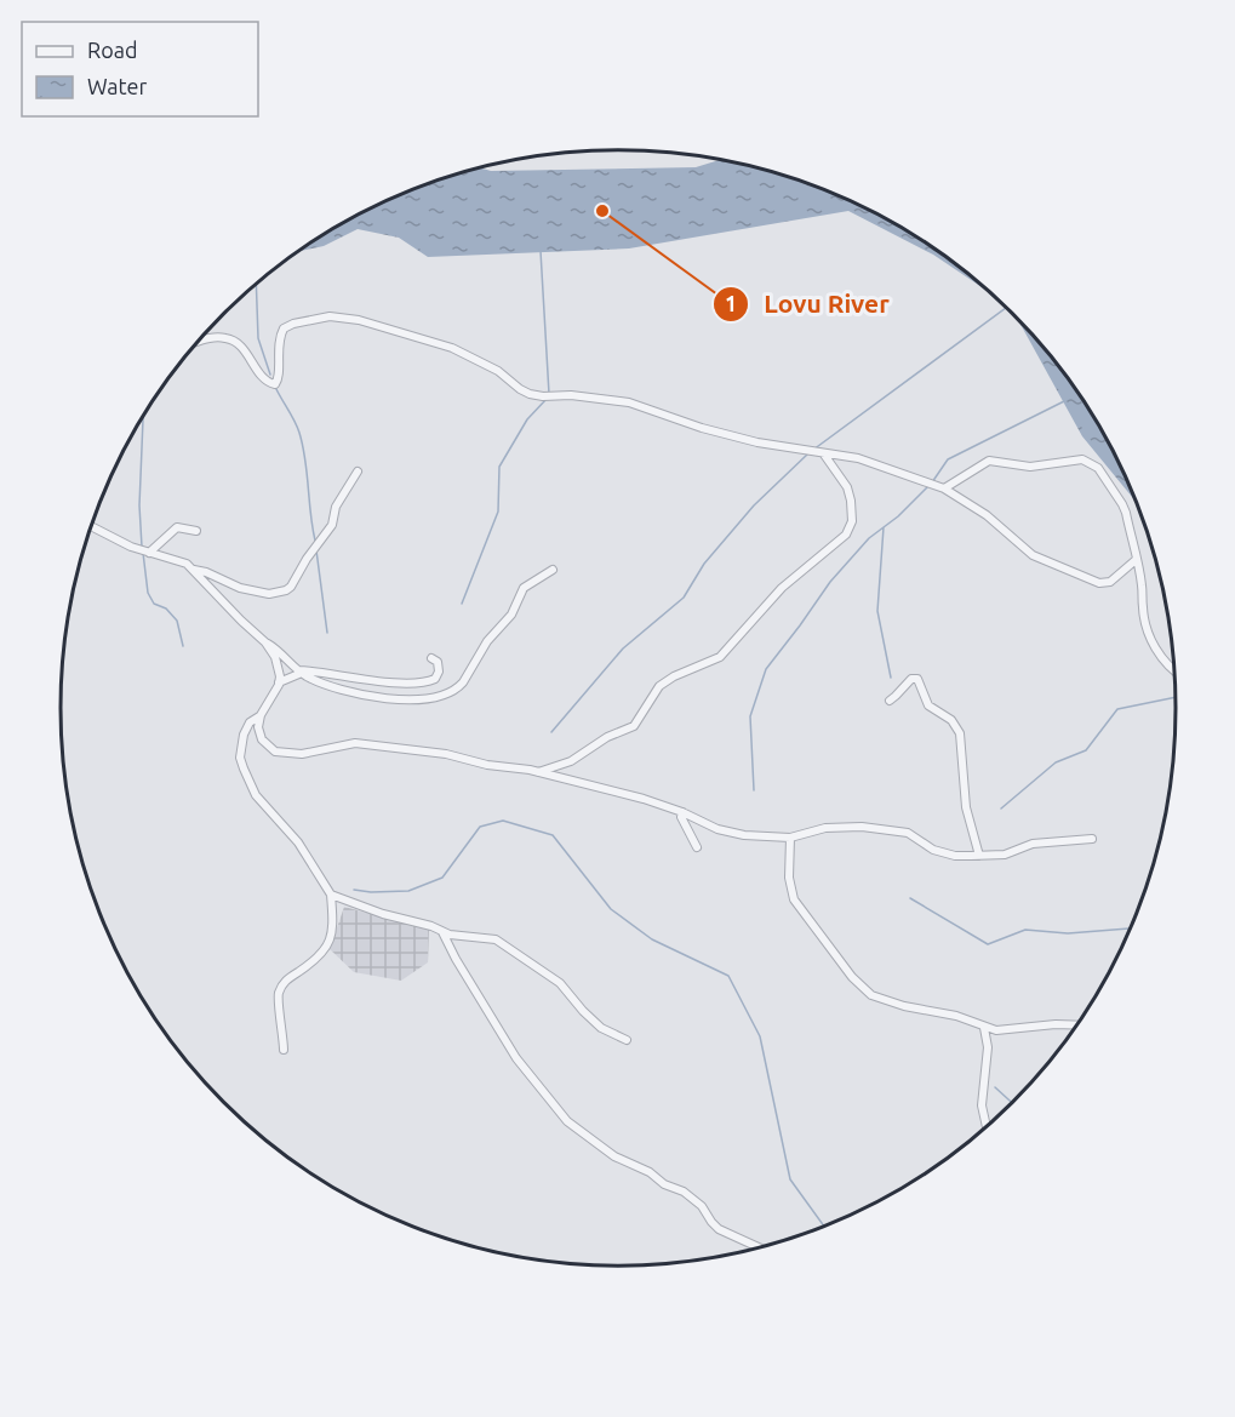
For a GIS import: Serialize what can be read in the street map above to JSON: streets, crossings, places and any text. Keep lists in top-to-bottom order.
{
  "places": ["Lovu River"],
  "legend": ["Road", "Water"]
}
